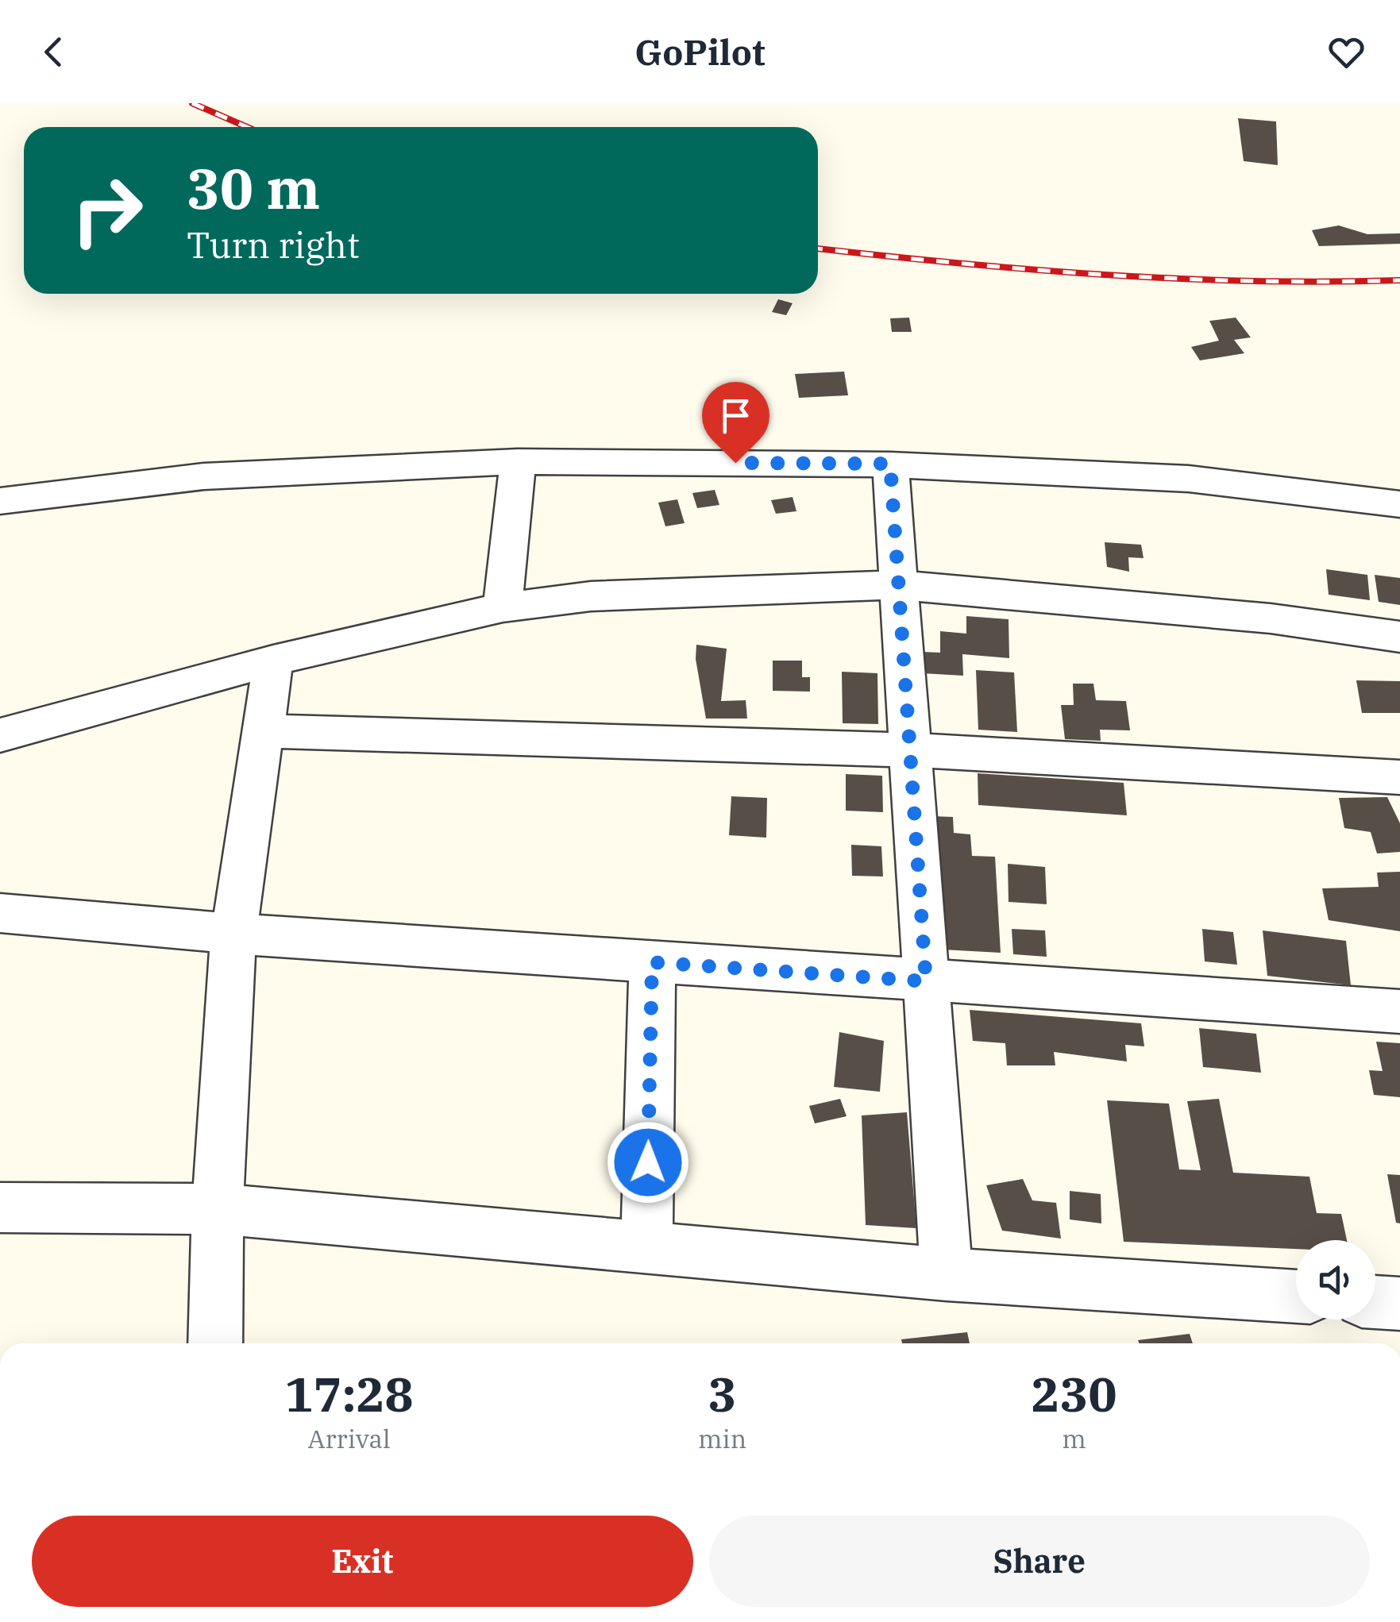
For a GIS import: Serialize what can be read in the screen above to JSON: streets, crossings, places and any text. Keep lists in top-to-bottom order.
{
  "page": {
    "header": "GoPilot",
    "turn": ["30 m", "Turn right"],
    "eta": [
      "17:28",
      "Arrival",
      "3",
      "min",
      "230",
      "m"
    ],
    "buttons": ["Exit", "Share"]
  }
}
